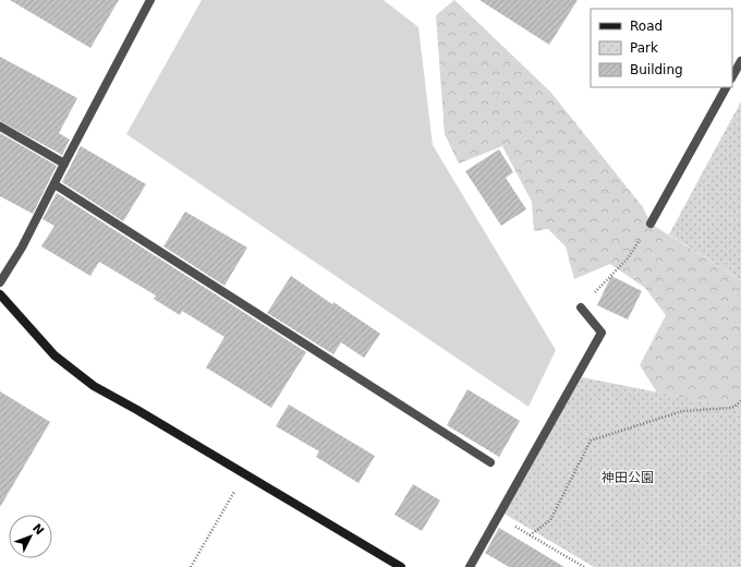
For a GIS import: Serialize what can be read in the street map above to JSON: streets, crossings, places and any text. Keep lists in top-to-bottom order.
{
  "parks": ["神田公園"],
  "legend": ["Road", "Park", "Building"],
  "north": "top right"
}
